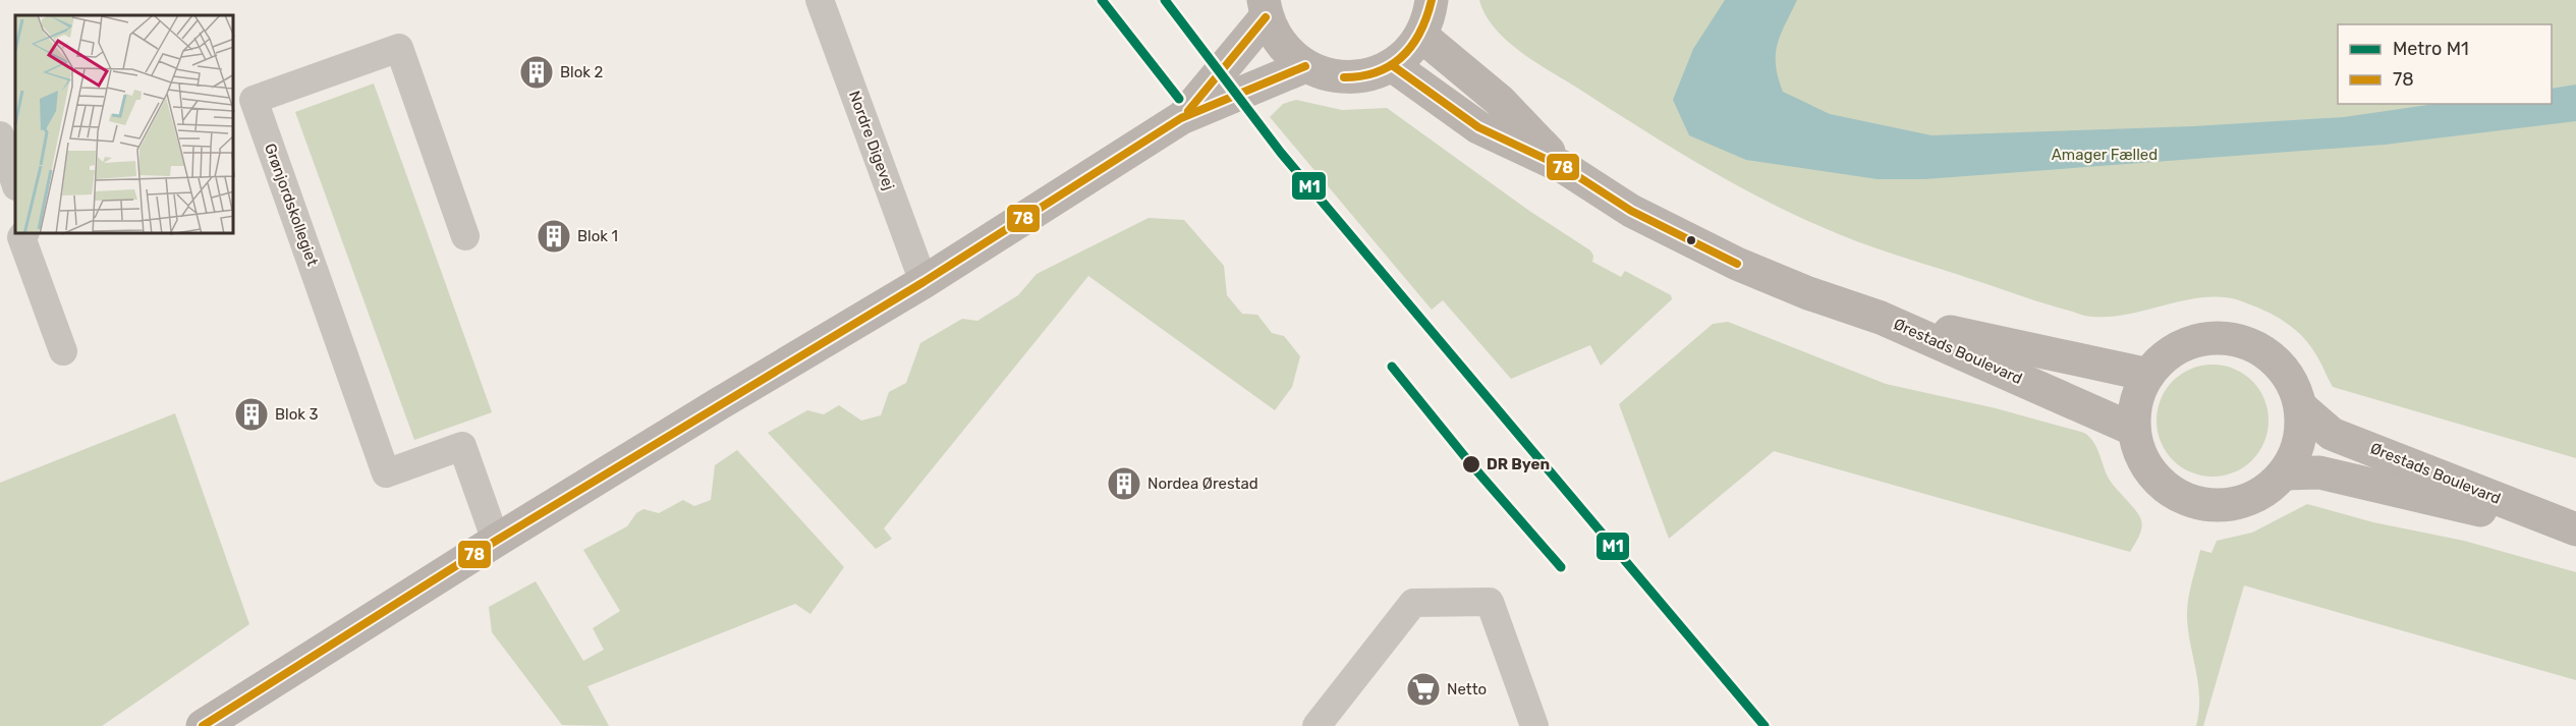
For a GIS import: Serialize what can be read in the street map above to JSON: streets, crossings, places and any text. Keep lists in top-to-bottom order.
{
  "streets": {
    "street": ["Nordre Digevej", "Grønjordskollegiet", "Ørestads Boulevard"]
  },
  "parks": ["Amager Fælled"],
  "places": {
    "building": [
      "Blok 2",
      "Blok 1",
      "Blok 3",
      "Nordea Ørestad"
    ],
    "other": ["DR Byen"],
    "supermarket": ["Netto"]
  },
  "lines": ["metro line M1", "transit line 78"],
  "legend": ["Metro M1", "78"]
}
